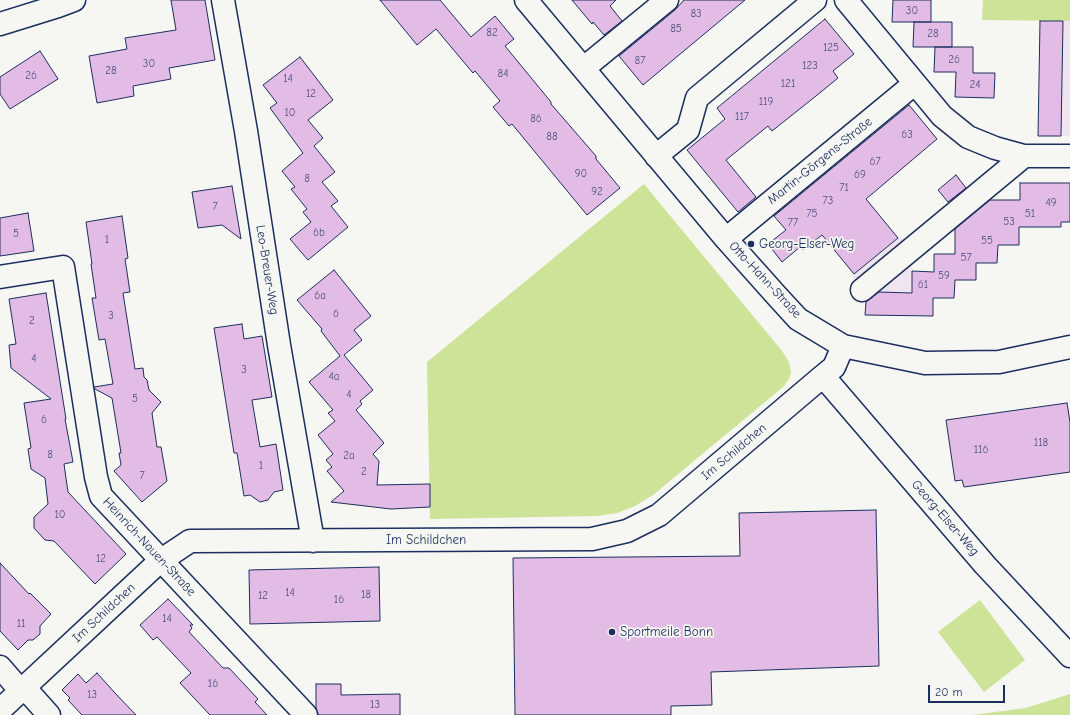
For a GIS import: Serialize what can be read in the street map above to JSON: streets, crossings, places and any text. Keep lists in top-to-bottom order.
{
  "streets": {
    "street": [
      "Martin-Görgens-Straße",
      "Leo-Breuer-Weg",
      "Otto-Hahn-Straße",
      "Im Schildchen",
      "Georg-Elser-Weg",
      "Heinrich-Nauen-Straße"
    ]
  },
  "crossings": [
    ["Martin-Görgens-Straße", "Otto-Hahn-Straße"],
    ["Leo-Breuer-Weg", "Im Schildchen"],
    ["Otto-Hahn-Straße", "Im Schildchen"],
    ["Im Schildchen", "Georg-Elser-Weg"],
    ["Im Schildchen", "Heinrich-Nauen-Straße"]
  ],
  "places": ["Georg-Elser-Weg", "Sportmeile Bonn"],
  "house_numbers": [
    "30",
    "83",
    "85",
    "82",
    "28",
    "125",
    "26",
    "87",
    "30",
    "123",
    "28",
    "84",
    "26",
    "14",
    "121",
    "24",
    "12",
    "119",
    "10",
    "117",
    "86",
    "63",
    "88",
    "67",
    "90",
    "69",
    "8",
    "71",
    "92",
    "73",
    "49",
    "7",
    "75",
    "51",
    "53",
    "77",
    "6b",
    "5",
    "1",
    "55",
    "57",
    "59",
    "61",
    "6a",
    "6",
    "3",
    "2",
    "4",
    "3",
    "4a",
    "4",
    "5",
    "6",
    "118",
    "116",
    "8",
    "2a",
    "1",
    "2",
    "7",
    "10",
    "12",
    "14",
    "18",
    "12",
    "16",
    "14",
    "11",
    "16",
    "13",
    "13"
  ],
  "scale_bar": "20 m"
}
